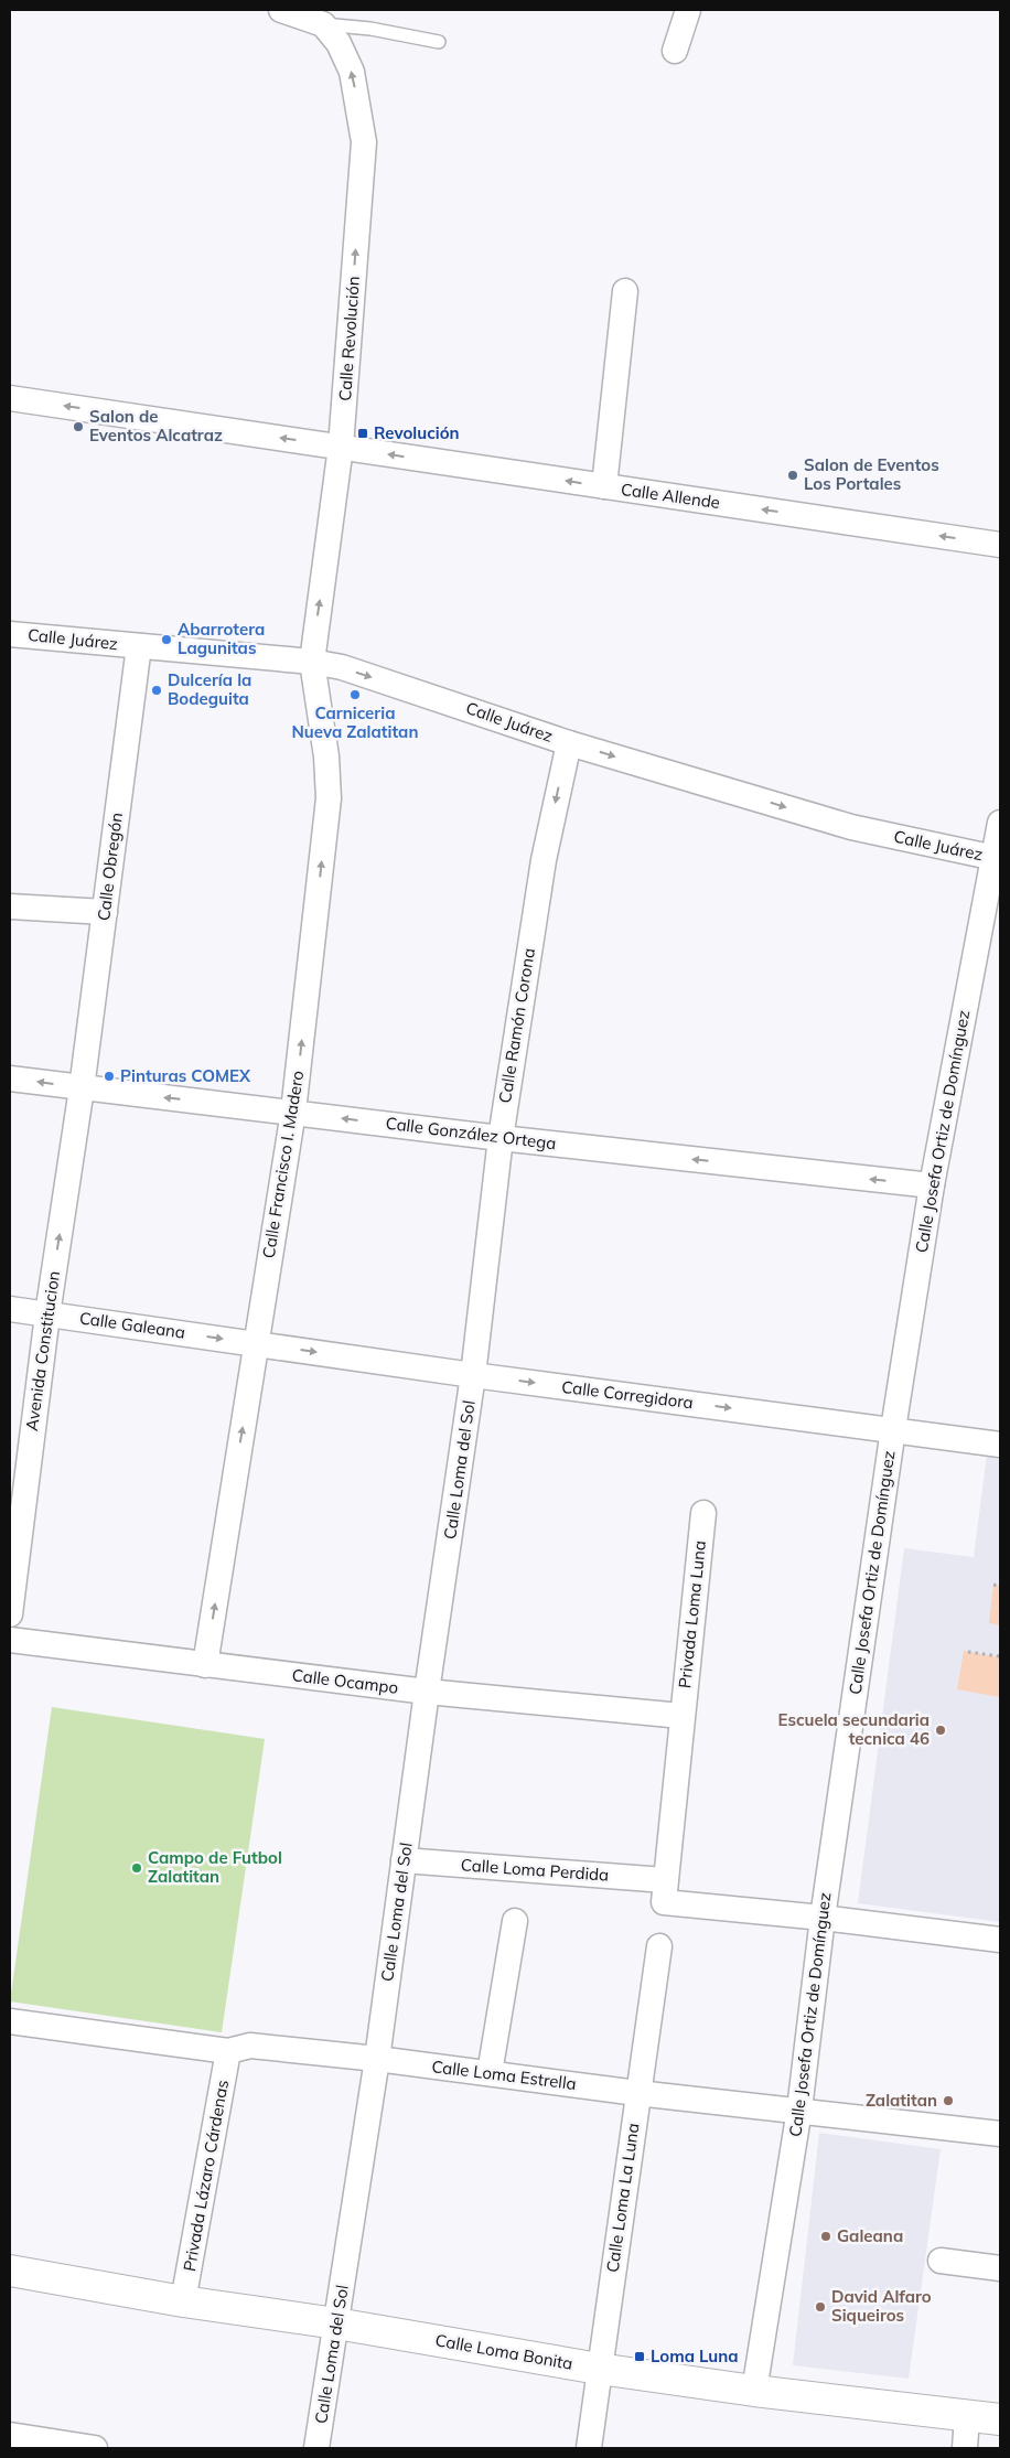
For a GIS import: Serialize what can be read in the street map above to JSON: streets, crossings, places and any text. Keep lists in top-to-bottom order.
{
  "streets": {
    "street": [
      "Calle Revolución",
      "Calle Allende",
      "Calle Juárez",
      "Calle Obregón",
      "Calle Ramón Corona",
      "Calle Josefa Ortiz de Domínguez",
      "Calle González Ortega",
      "Calle Francisco I. Madero",
      "Calle Galeana",
      "Avenida Constitucion",
      "Calle Corregidora",
      "Calle Loma del Sol",
      "Privada Loma Luna",
      "Calle Ocampo",
      "Calle Loma Perdida",
      "Calle Loma Estrella",
      "Privada Lázaro Cárdenas",
      "Calle Loma La Luna",
      "Calle Loma Bonita"
    ]
  },
  "crossings": [
    ["Calle Revolución", "Calle Allende"],
    ["Calle Revolución", "Calle Juárez"],
    ["Calle Revolución", "Calle Francisco I. Madero"],
    ["Calle Juárez", "Calle Obregón"],
    ["Calle Juárez", "Calle Ramón Corona"],
    ["Calle Juárez", "Calle Josefa Ortiz de Domínguez"],
    ["Calle Juárez", "Calle Francisco I. Madero"],
    ["Calle Obregón", "Calle González Ortega"],
    ["Calle Obregón", "Avenida Constitucion"],
    ["Calle Ramón Corona", "Calle González Ortega"],
    ["Calle Ramón Corona", "Calle Corregidora"],
    ["Calle Ramón Corona", "Calle Loma del Sol"],
    ["Calle Josefa Ortiz de Domínguez", "Calle González Ortega"],
    ["Calle Josefa Ortiz de Domínguez", "Calle Corregidora"],
    ["Calle Josefa Ortiz de Domínguez", "Calle Loma Perdida"],
    ["Calle Josefa Ortiz de Domínguez", "Calle Loma Estrella"],
    ["Calle Josefa Ortiz de Domínguez", "Calle Loma Bonita"],
    ["Calle González Ortega", "Calle Francisco I. Madero"],
    ["Calle González Ortega", "Avenida Constitucion"],
    ["Calle Francisco I. Madero", "Calle Galeana"],
    ["Calle Francisco I. Madero", "Calle Corregidora"],
    ["Calle Francisco I. Madero", "Calle Ocampo"],
    ["Calle Galeana", "Avenida Constitucion"],
    ["Calle Galeana", "Calle Corregidora"],
    ["Calle Corregidora", "Calle Loma del Sol"],
    ["Calle Loma del Sol", "Calle Ocampo"],
    ["Calle Loma del Sol", "Calle Loma Perdida"],
    ["Calle Loma del Sol", "Calle Loma Estrella"],
    ["Calle Loma del Sol", "Calle Loma Bonita"],
    ["Privada Loma Luna", "Calle Ocampo"],
    ["Calle Loma Estrella", "Privada Lázaro Cárdenas"],
    ["Calle Loma Estrella", "Calle Loma La Luna"],
    ["Privada Lázaro Cárdenas", "Calle Loma Bonita"],
    ["Calle Loma La Luna", "Calle Loma Bonita"]
  ],
  "one_way": [
    "Calle Revolución",
    "Calle Allende",
    "Calle Juárez",
    "Calle Ramón Corona",
    "Calle González Ortega",
    "Calle Francisco I. Madero",
    "Calle Galeana",
    "Avenida Constitucion",
    "Calle Corregidora"
  ],
  "places": {
    "other": [
      "Salon de Eventos Alcatraz",
      "Salon de Eventos Los Portales",
      "Abarrotera Lagunitas",
      "Dulcería la Bodeguita",
      "Carniceria Nueva Zalatitan",
      "Pinturas COMEX",
      "Escuela secundaria tecnica 46",
      "Campo de Futbol Zalatitan",
      "Zalatitan",
      "Galeana",
      "David Alfaro Siqueiros"
    ],
    "transit": ["Revolución", "Loma Luna"]
  }
}
